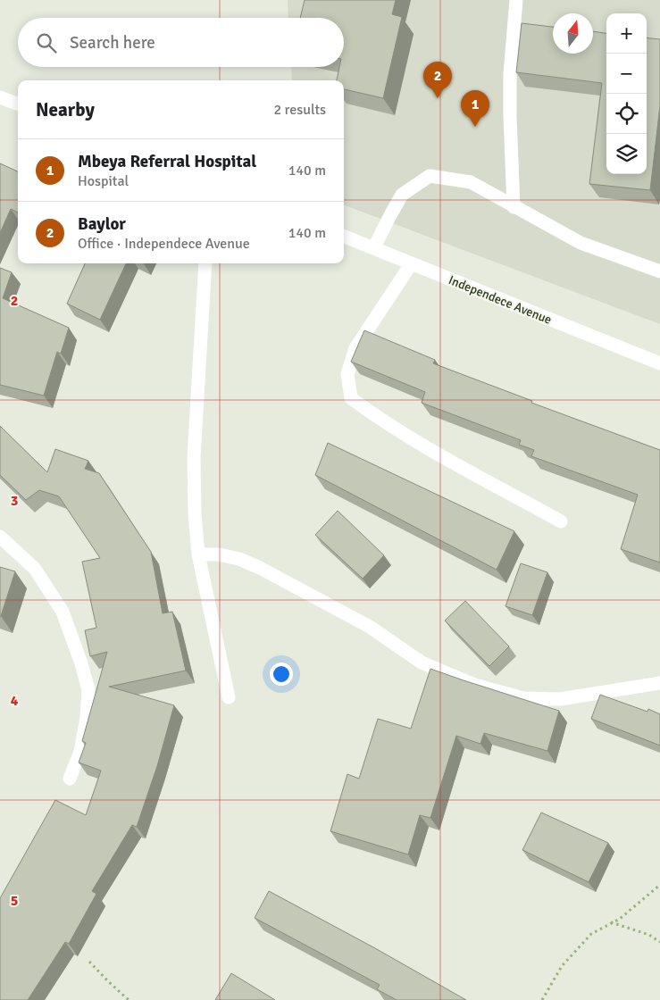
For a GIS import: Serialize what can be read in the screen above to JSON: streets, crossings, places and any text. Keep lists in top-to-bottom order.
{
  "streets": {
    "street": ["Independece Avenue"]
  },
  "north": "top",
  "page": {
    "map_buttons": ["+", "−"],
    "search": "Search here",
    "pins": ["2", "1"],
    "heading": ["Nearby", "2 results"],
    "list": [
      {
        "mark": "1",
        "name": "Mbeya Referral Hospital",
        "note": "Hospital",
        "value": "140 m"
      },
      {
        "mark": "2",
        "name": "Baylor",
        "note": "Office · Independece Avenue",
        "value": "140 m"
      }
    ]
  },
  "grid": {
    "rows": [
      "2",
      "3",
      "4",
      "5"
    ]
  }
}
